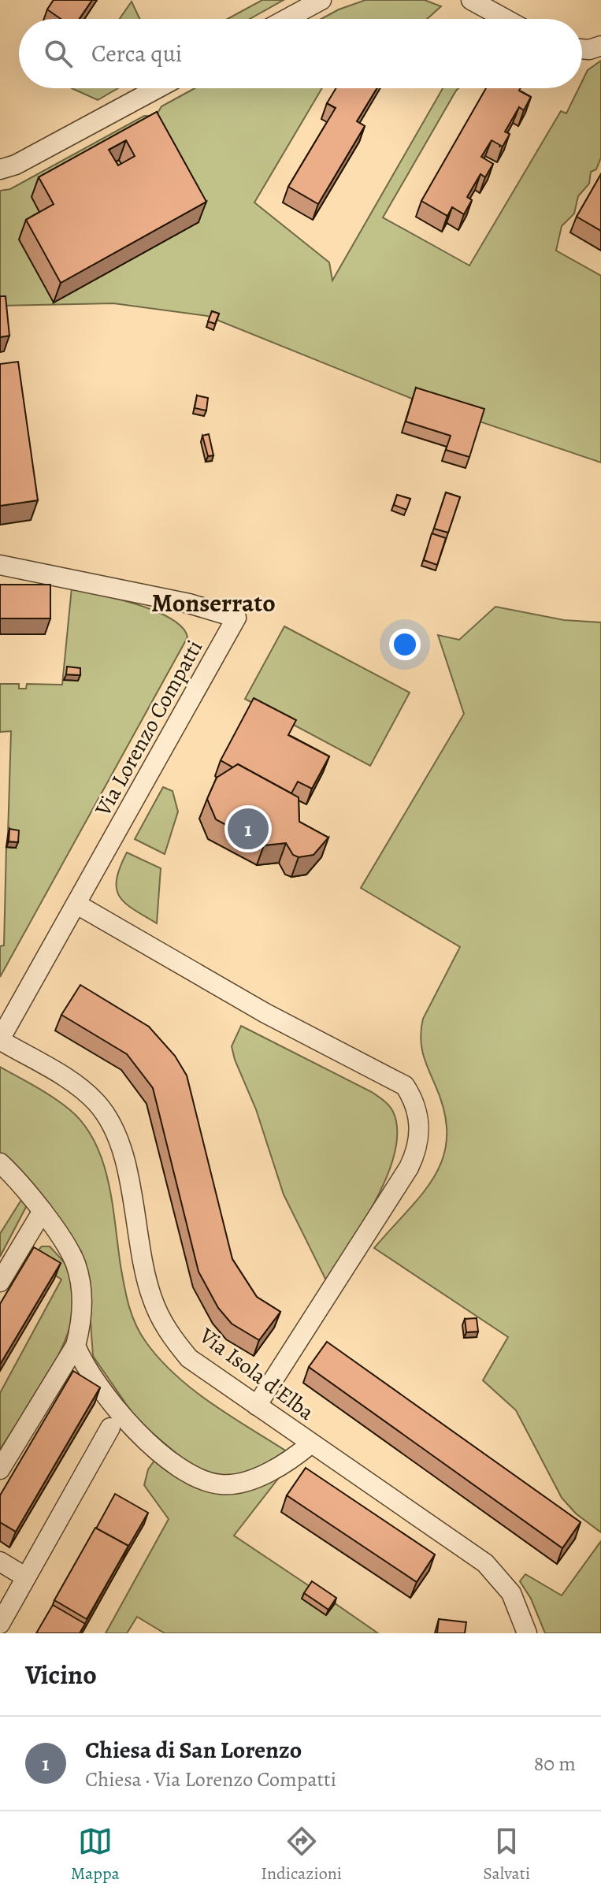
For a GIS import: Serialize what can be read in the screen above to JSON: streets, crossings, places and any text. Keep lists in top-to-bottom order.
{
  "streets": {
    "street": ["Via Lorenzo Compatti", "Via Isola d'Elba"]
  },
  "crossings": [
    ["Via Lorenzo Compatti", "Via Isola d'Elba"]
  ],
  "districts": ["Monserrato"],
  "page": {
    "search": "Cerca qui",
    "pins": "1",
    "heading": "Vicino",
    "list": [
      {
        "mark": "1",
        "name": "Chiesa di San Lorenzo",
        "note": "Chiesa · Via Lorenzo Compatti",
        "value": "80 m"
      }
    ],
    "nav": ["Mappa", "Indicazioni", "Salvati"]
  }
}
